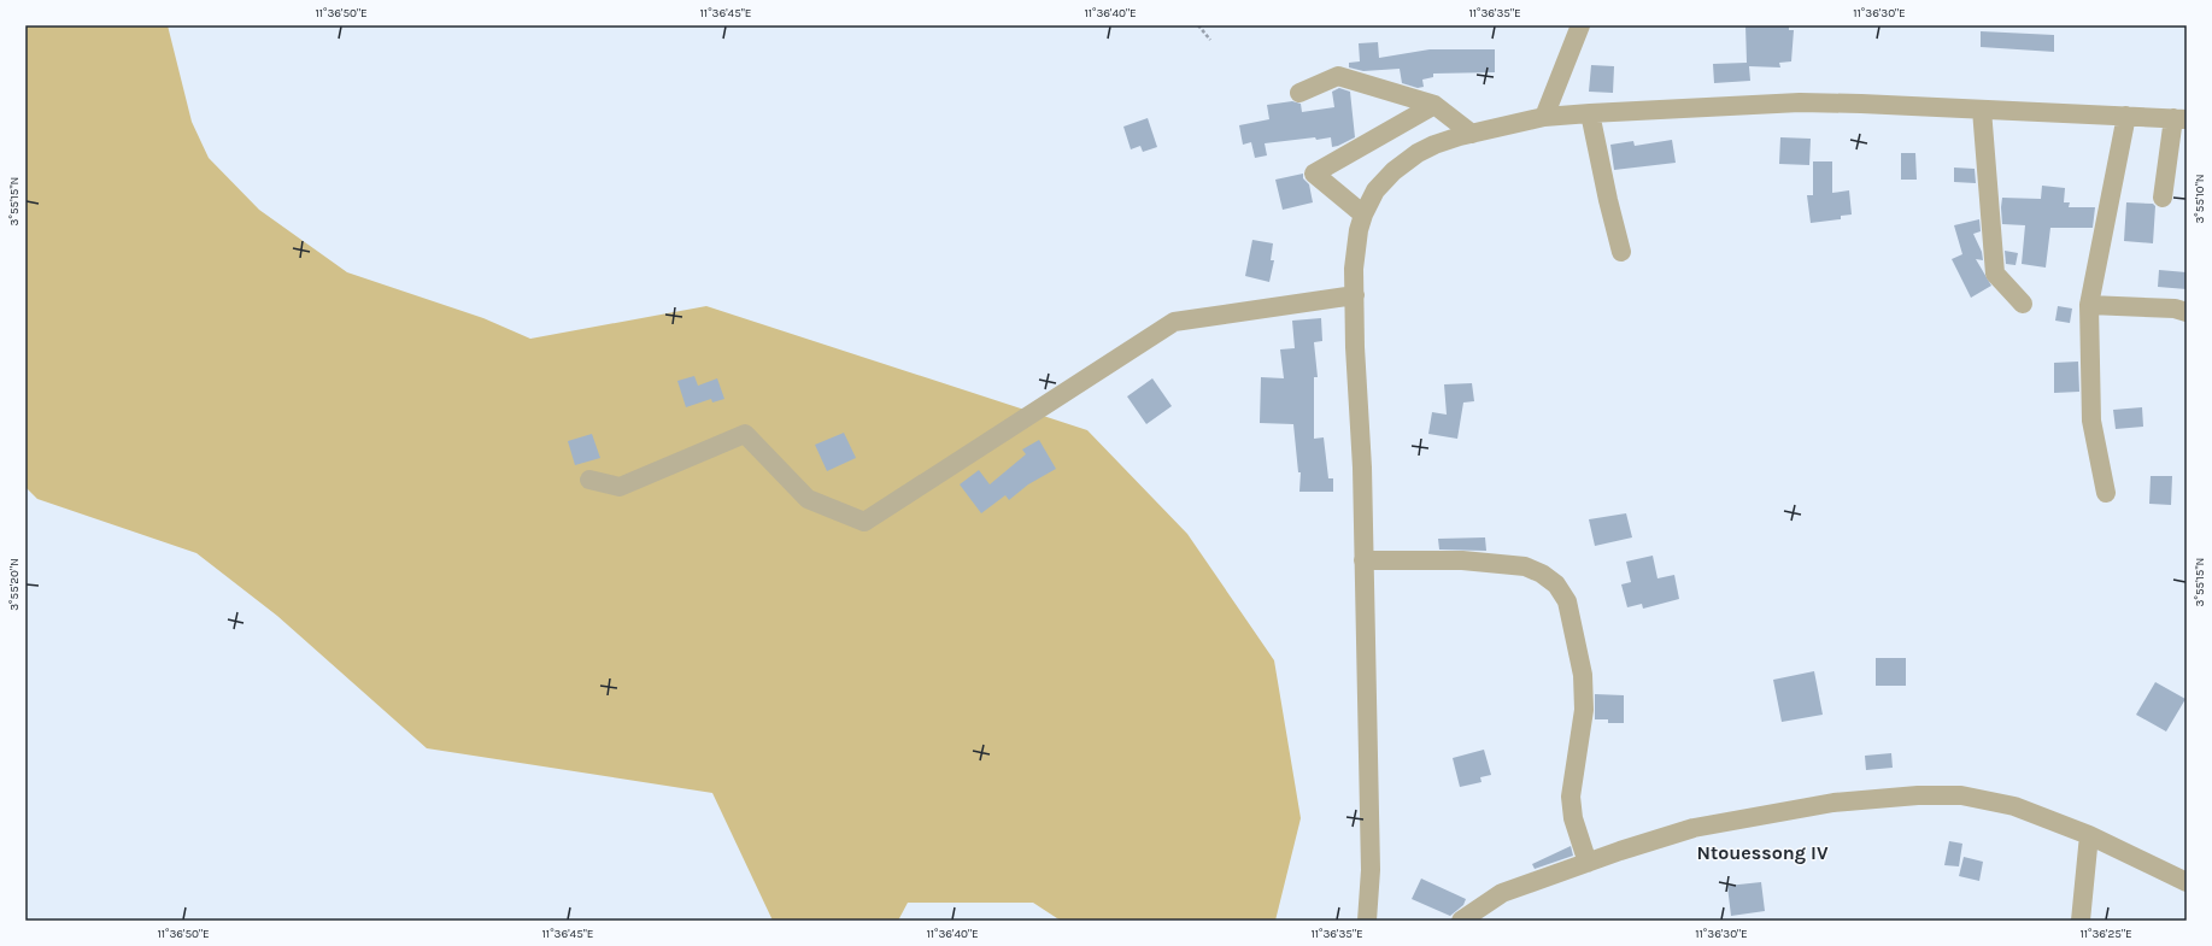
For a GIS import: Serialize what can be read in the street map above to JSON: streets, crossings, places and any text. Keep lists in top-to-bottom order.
{
  "districts": ["Ntouessong IV"],
  "coordinates": [
    "11°36'50\"E",
    "11°36'45\"E",
    "11°36'40\"E",
    "11°36'35\"E",
    "11°36'30\"E",
    "3°55'10\"N",
    "3°55'15\"N",
    "3°55'20\"N",
    "11°36'25\"E"
  ]
}
